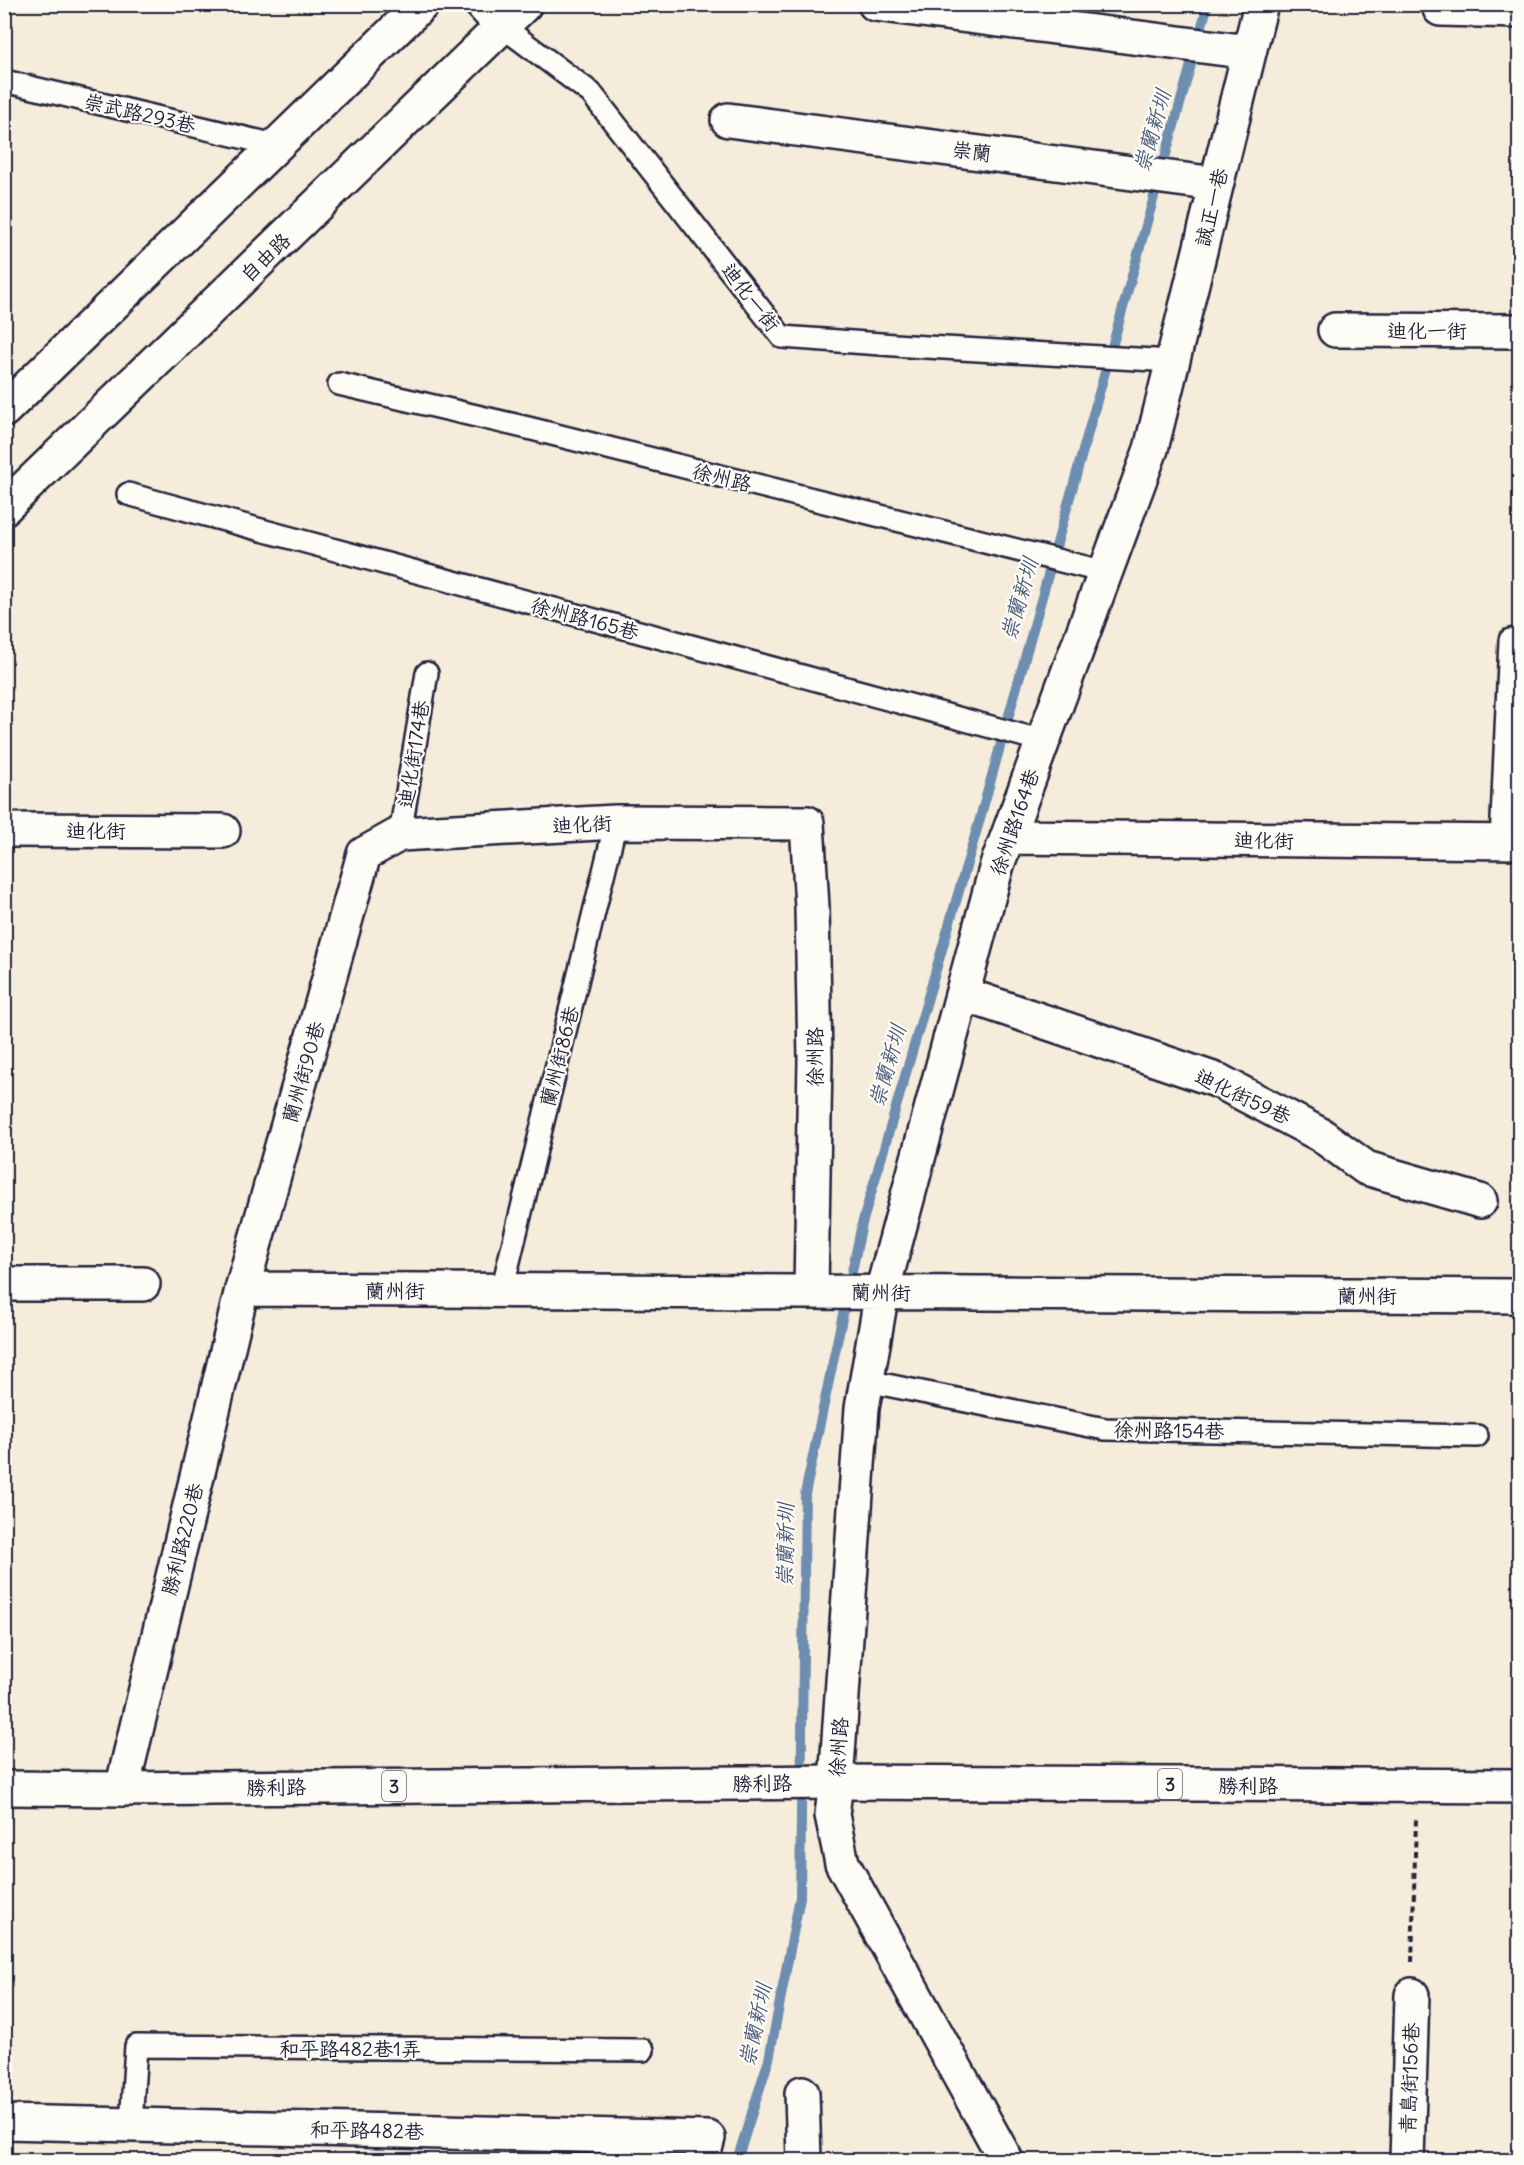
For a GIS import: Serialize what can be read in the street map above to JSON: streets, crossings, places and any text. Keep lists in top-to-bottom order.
{
  "streets": {
    "street": [
      "崇蘭",
      "誠正一巷",
      "自由路",
      "迪化一街",
      "徐州路",
      "徐州路164巷",
      "迪化街",
      "蘭州街90巷",
      "迪化街59巷",
      "蘭州街",
      "勝利路220巷",
      "勝利路",
      "3",
      "青島街156巷",
      "和平路482巷"
    ],
    "lane": [
      "崇武路293巷",
      "徐州路165巷",
      "迪化街174巷",
      "蘭州街86巷",
      "徐州路154巷",
      "和平路482巷1弄"
    ]
  },
  "crossings": [
    ["崇蘭", "誠正一巷"],
    ["誠正一巷", "迪化一街"],
    ["誠正一巷", "徐州路164巷"],
    ["自由路", "迪化一街"],
    ["迪化一街", "徐州路164巷"],
    ["徐州路", "徐州路164巷"],
    ["徐州路", "迪化街"],
    ["徐州路", "蘭州街"],
    ["徐州路", "徐州路154巷"],
    ["徐州路", "勝利路"],
    ["徐州路165巷", "徐州路164巷"],
    ["迪化街174巷", "迪化街"],
    ["徐州路164巷", "迪化街"],
    ["徐州路164巷", "迪化街59巷"],
    ["徐州路164巷", "蘭州街"],
    ["迪化街", "蘭州街86巷"],
    ["迪化街", "蘭州街90巷"],
    ["蘭州街86巷", "蘭州街"],
    ["蘭州街90巷", "蘭州街"],
    ["蘭州街90巷", "勝利路220巷"],
    ["蘭州街", "勝利路220巷"],
    ["勝利路220巷", "勝利路"],
    ["和平路482巷1弄", "和平路482巷"]
  ],
  "water": ["崇蘭新圳"]
}
